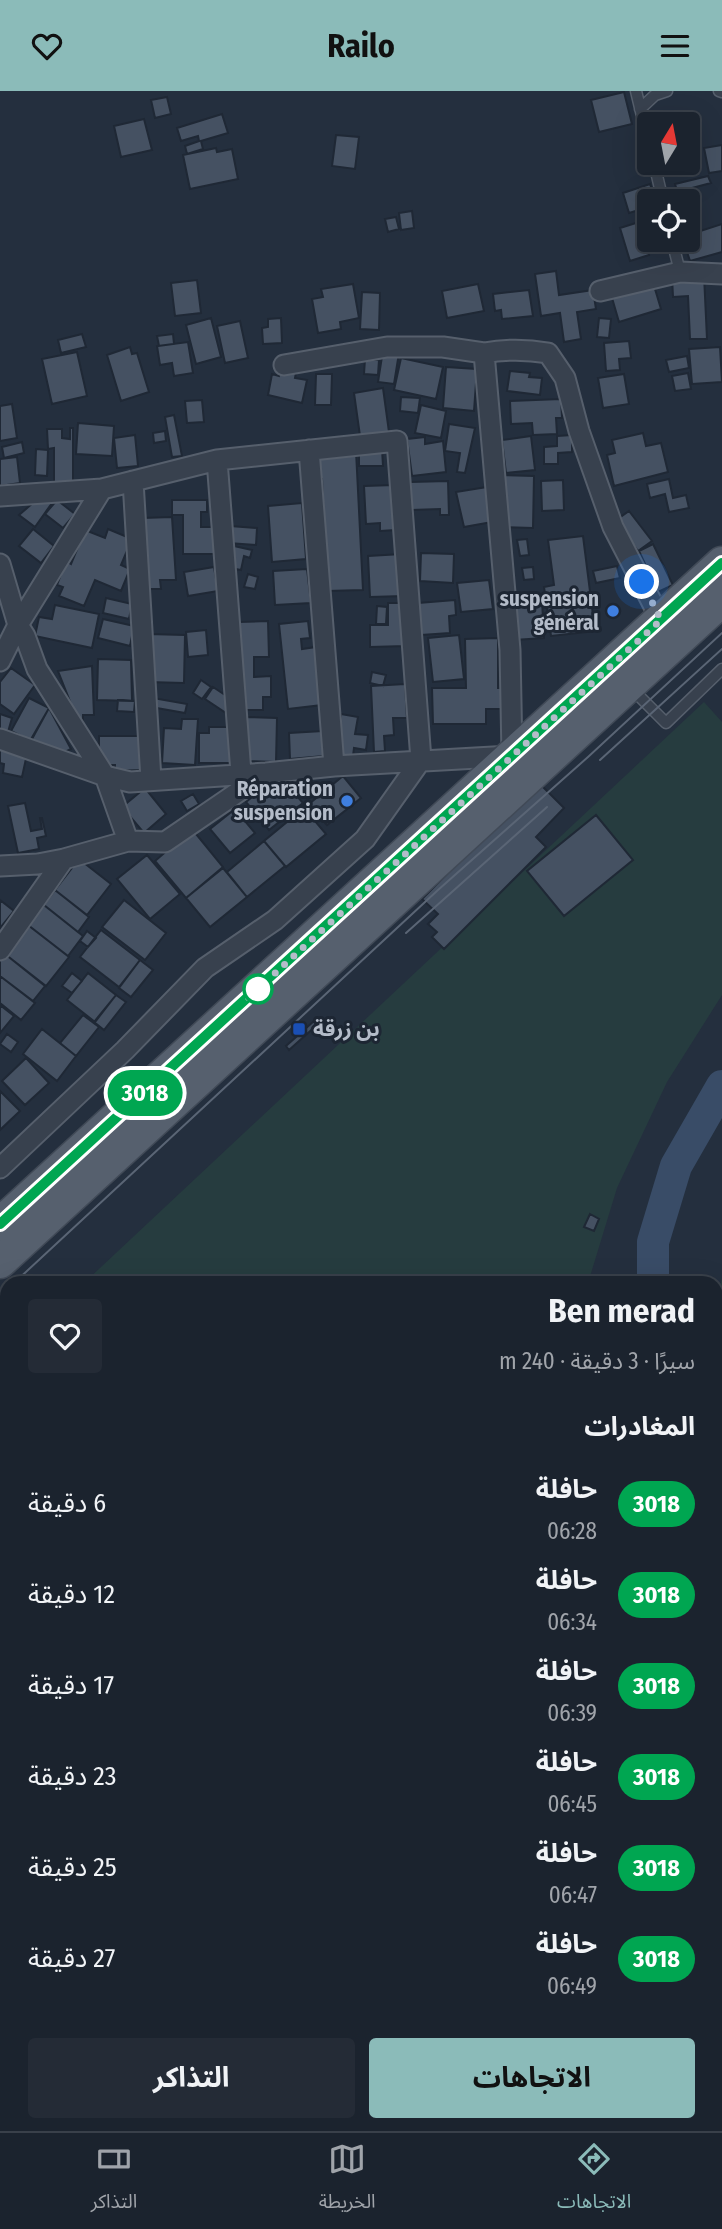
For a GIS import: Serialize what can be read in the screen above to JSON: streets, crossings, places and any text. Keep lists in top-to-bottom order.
{
  "places": {
    "other": ["suspension général", "Réparation suspension"],
    "transit": ["بن زرقة"]
  },
  "lines": ["bus line 3018"],
  "north": "top",
  "page": {
    "header": "Railo",
    "on_map": "3018",
    "heading": [
      ["Ben merad", "سيرًا · 3 دقيقة · 240 m"],
      "المغادرات"
    ],
    "list": [
      {
        "mark": "3018",
        "name": "حافلة",
        "note": "06:28",
        "value": "6 دقيقة"
      },
      {
        "mark": "3018",
        "name": "حافلة",
        "note": "06:34",
        "value": "12 دقيقة"
      },
      {
        "mark": "3018",
        "name": "حافلة",
        "note": "06:39",
        "value": "17 دقيقة"
      },
      {
        "mark": "3018",
        "name": "حافلة",
        "note": "06:45",
        "value": "23 دقيقة"
      },
      {
        "mark": "3018",
        "name": "حافلة",
        "note": "06:47",
        "value": "25 دقيقة"
      },
      {
        "mark": "3018",
        "name": "حافلة",
        "note": "06:49",
        "value": "27 دقيقة"
      }
    ],
    "buttons": ["الاتجاهات", "التذاكر"],
    "tabs": ["الاتجاهات", "الخريطة", "التذاكر"]
  }
}
